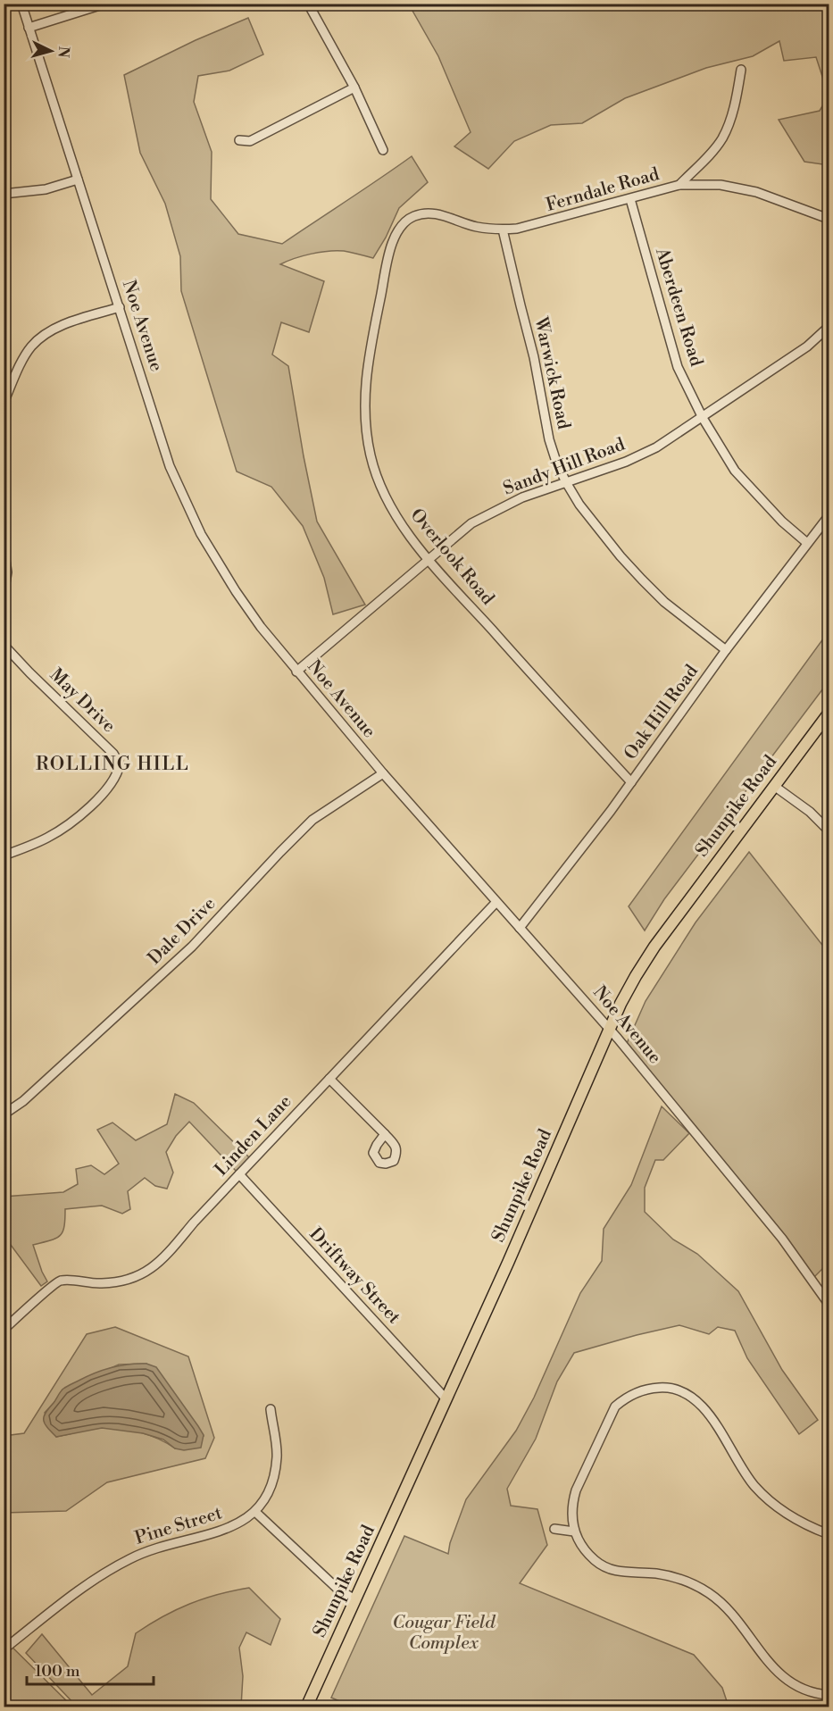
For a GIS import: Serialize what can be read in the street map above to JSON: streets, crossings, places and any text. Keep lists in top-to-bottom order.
{
  "streets": {
    "main road": ["Shunpike Road"],
    "street": [
      "Ferndale Road",
      "Aberdeen Road",
      "Noe Avenue",
      "Warwick Road",
      "Sandy Hill Road",
      "Overlook Road",
      "May Drive",
      "Oak Hill Road",
      "Dale Drive",
      "Linden Lane",
      "Driftway Street",
      "Pine Street"
    ]
  },
  "crossings": [
    ["Ferndale Road", "Aberdeen Road"],
    ["Ferndale Road", "Warwick Road"],
    ["Ferndale Road", "Overlook Road"],
    ["Aberdeen Road", "Sandy Hill Road"],
    ["Aberdeen Road", "Oak Hill Road"],
    ["Noe Avenue", "Sandy Hill Road"],
    ["Noe Avenue", "Oak Hill Road"],
    ["Noe Avenue", "Shunpike Road"],
    ["Noe Avenue", "Dale Drive"],
    ["Noe Avenue", "Linden Lane"],
    ["Warwick Road", "Sandy Hill Road"],
    ["Warwick Road", "Oak Hill Road"],
    ["Sandy Hill Road", "Overlook Road"],
    ["Overlook Road", "Oak Hill Road"],
    ["Shunpike Road", "Driftway Street"],
    ["Linden Lane", "Driftway Street"]
  ],
  "districts": ["ROLLING HILL"],
  "parks": ["Cougar Field Complex"],
  "scale_bar": "100 m",
  "north": "right"
}
